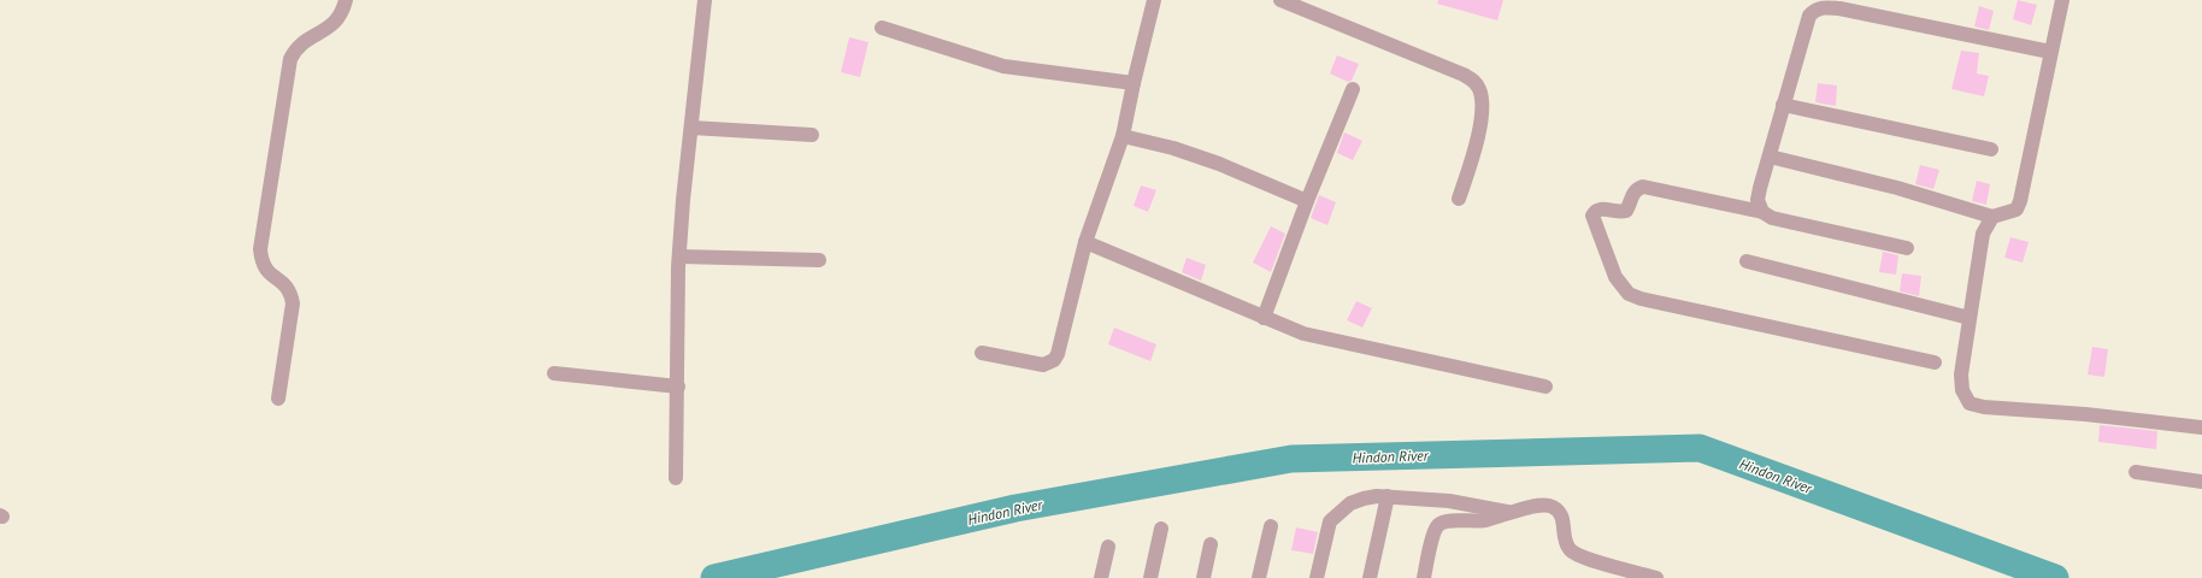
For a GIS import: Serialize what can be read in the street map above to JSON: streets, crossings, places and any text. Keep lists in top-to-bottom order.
{
  "water": ["Hindon River"]
}
